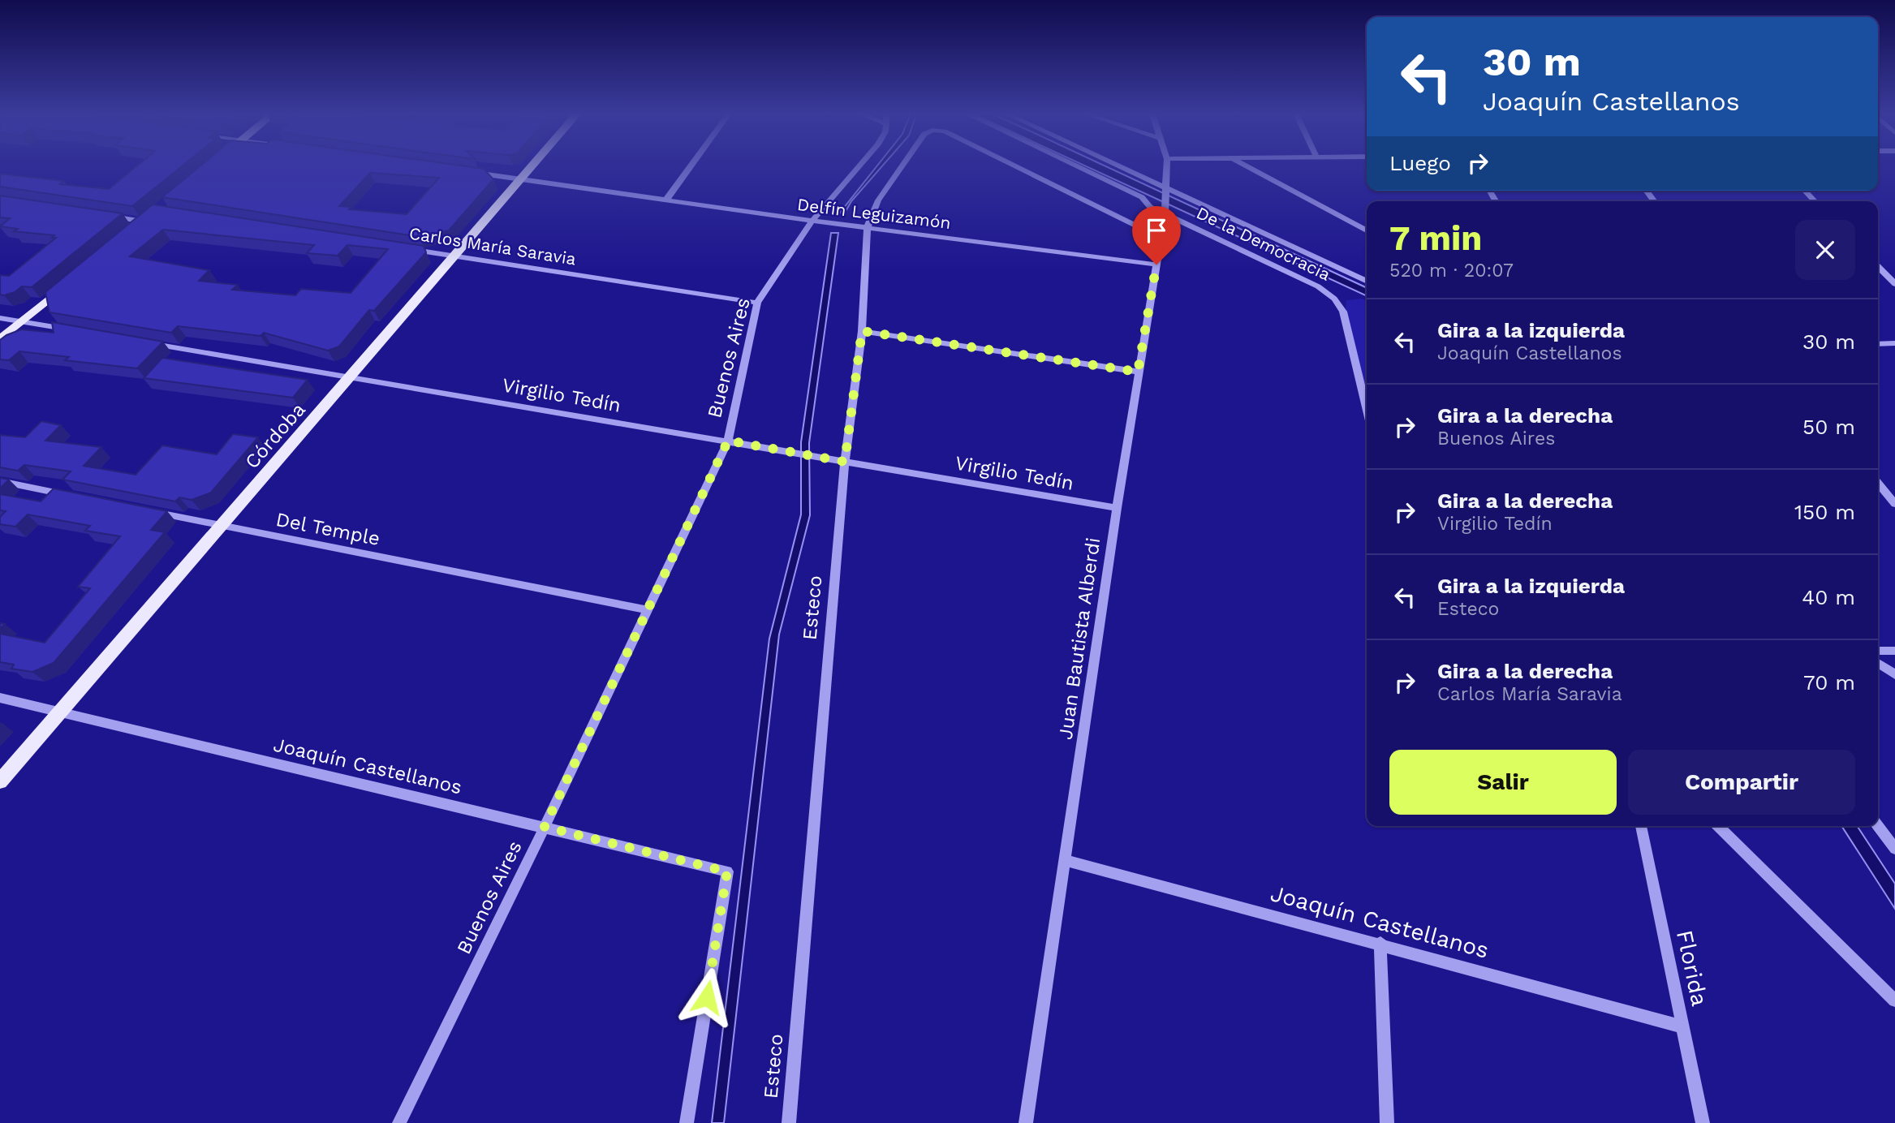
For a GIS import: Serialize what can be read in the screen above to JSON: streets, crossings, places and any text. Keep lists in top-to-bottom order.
{
  "streets": {
    "main road": ["Córdoba"],
    "street": [
      "Delfín Leguizamón",
      "De la Democracia",
      "Carlos María Saravia",
      "Buenos Aires",
      "Virgilio Tedín",
      "Del Temple",
      "Esteco",
      "Juan Bautista Alberdi",
      "Joaquín Castellanos",
      "Florida"
    ]
  },
  "crossings": [
    ["Delfín Leguizamón", "Buenos Aires"],
    ["Delfín Leguizamón", "Córdoba"],
    ["Delfín Leguizamón", "Esteco"],
    ["Delfín Leguizamón", "Juan Bautista Alberdi"],
    ["De la Democracia", "Juan Bautista Alberdi"],
    ["Carlos María Saravia", "Buenos Aires"],
    ["Carlos María Saravia", "Córdoba"],
    ["Buenos Aires", "Virgilio Tedín"],
    ["Buenos Aires", "Del Temple"],
    ["Buenos Aires", "Joaquín Castellanos"],
    ["Virgilio Tedín", "Córdoba"],
    ["Virgilio Tedín", "Esteco"],
    ["Virgilio Tedín", "Juan Bautista Alberdi"],
    ["Córdoba", "Del Temple"],
    ["Córdoba", "Joaquín Castellanos"],
    ["Juan Bautista Alberdi", "Joaquín Castellanos"],
    ["Joaquín Castellanos", "Florida"]
  ],
  "page": {
    "turn": ["30 m", "Joaquín Castellanos"],
    "then": "Luego",
    "heading": ["7 min", "520 m · 20:07"],
    "list": [
      {
        "name": "Gira a la izquierda",
        "note": "Joaquín Castellanos",
        "value": "30 m"
      },
      {
        "name": "Gira a la derecha",
        "note": "Buenos Aires",
        "value": "50 m"
      },
      {
        "name": "Gira a la derecha",
        "note": "Virgilio Tedín",
        "value": "150 m"
      },
      {
        "name": "Gira a la izquierda",
        "note": "Esteco",
        "value": "40 m"
      },
      {
        "name": "Gira a la derecha",
        "note": "Carlos María Saravia",
        "value": "70 m"
      }
    ],
    "buttons": ["Salir", "Compartir"]
  }
}
